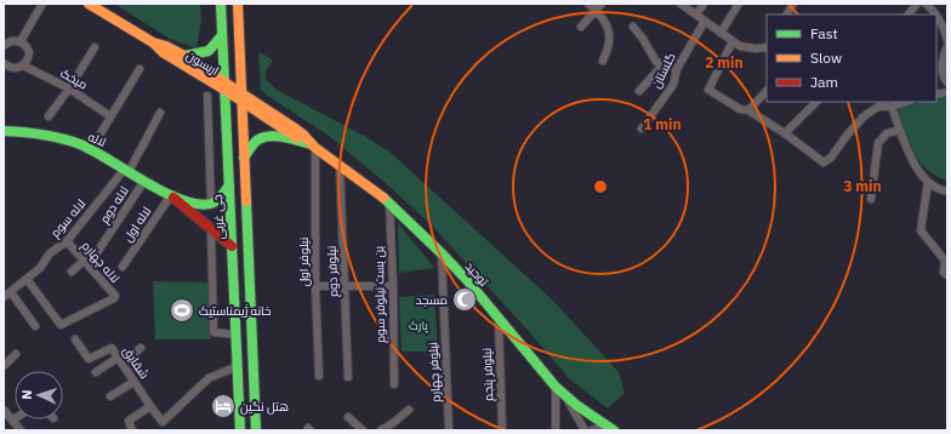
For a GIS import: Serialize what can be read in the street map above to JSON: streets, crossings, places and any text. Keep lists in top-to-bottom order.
{
  "streets": {
    "main road": [
      "اریسون",
      "لاله",
      "جی غربی",
      "توحید"
    ],
    "street": [
      "گلستان",
      "میخک",
      "لاله دوم",
      "لاله سوم",
      "لاله اول",
      "لاله چهارم",
      "نیلوفر اول",
      "نیلوفر دوم",
      "بن بست نیلوفر سوم",
      "شقایق",
      "نیلوفر چهارم",
      "نیلوفر پنجم"
    ]
  },
  "crossings": [
    ["اریسون", "جی غربی"],
    ["اریسون", "توحید"],
    ["لاله", "لاله دوم"],
    ["لاله", "لاله سوم"],
    ["لاله", "لاله اول"],
    ["لاله دوم", "لاله چهارم"],
    ["جی غربی", "شقایق"],
    ["لاله سوم", "لاله چهارم"],
    ["نیلوفر اول", "توحید"],
    ["نیلوفر دوم", "توحید"],
    ["توحید", "بن بست نیلوفر سوم"],
    ["توحید", "نیلوفر چهارم"],
    ["توحید", "نیلوفر پنجم"]
  ],
  "parks": ["پارک"],
  "places": {
    "mosque": ["مسجد"],
    "sports": ["خانه ژیمناستیک"],
    "hotel": ["هتل نگین"]
  },
  "legend": ["Fast", "Slow", "Jam"],
  "north": "left",
  "rings": ["2 min", "1 min", "3 min"]
}
